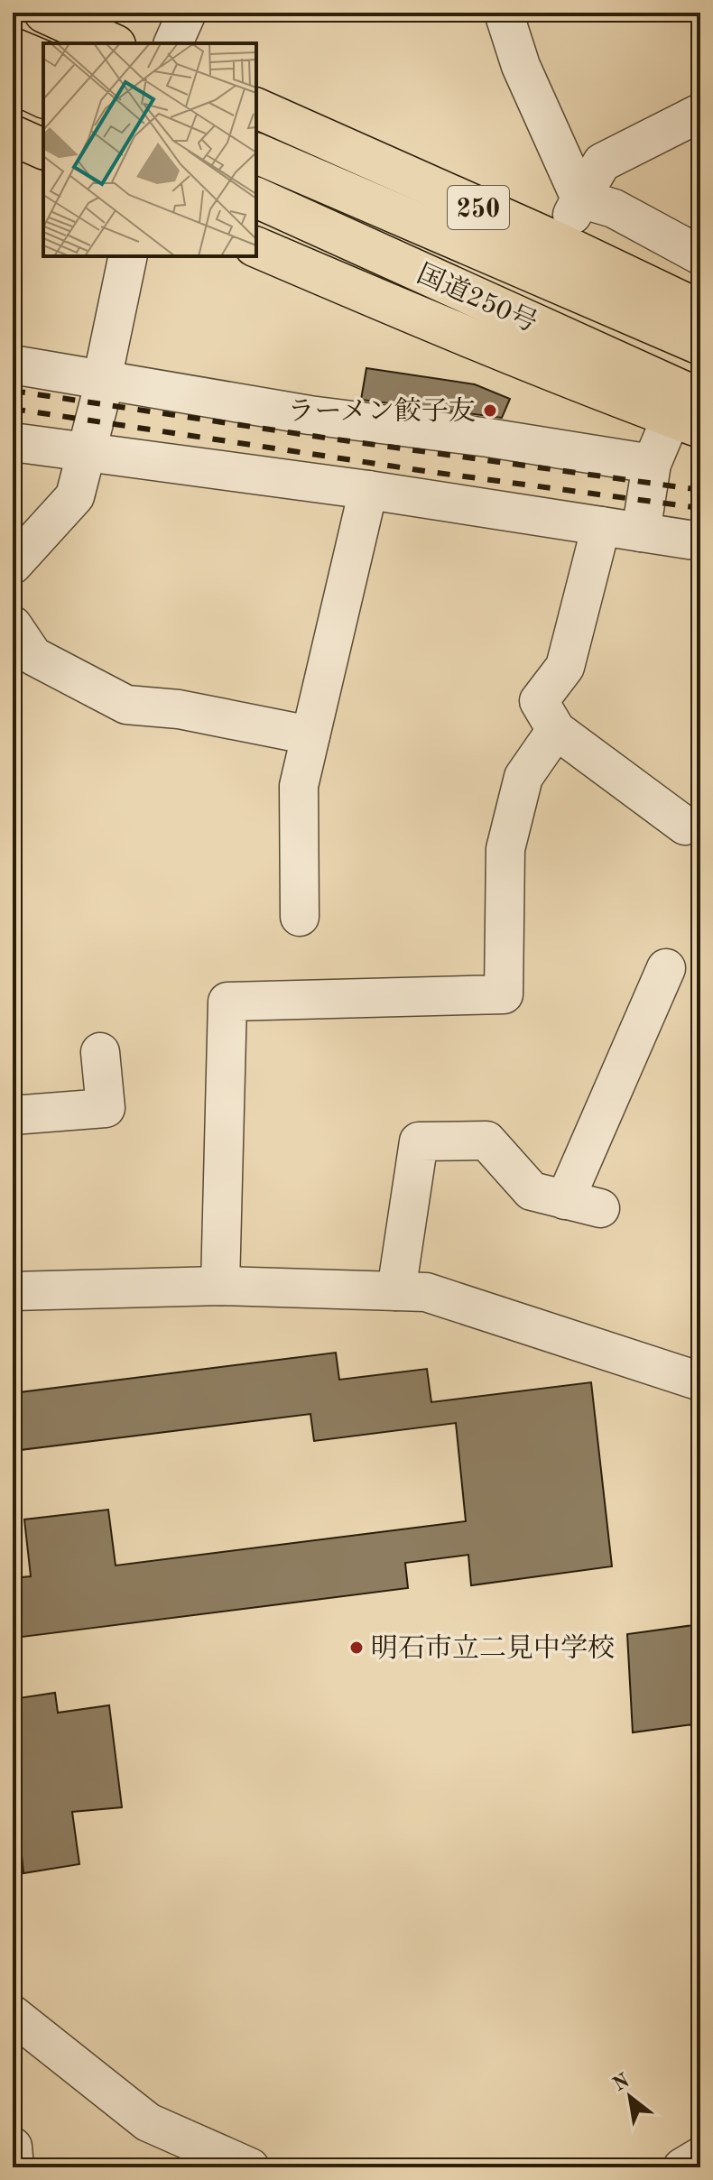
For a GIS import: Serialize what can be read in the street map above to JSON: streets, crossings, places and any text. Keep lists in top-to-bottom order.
{
  "streets": {
    "highway": ["250", "国道250号"]
  },
  "places": ["ラーメン餃子友", "明石市立二見中学校"],
  "north": "top left"
}
